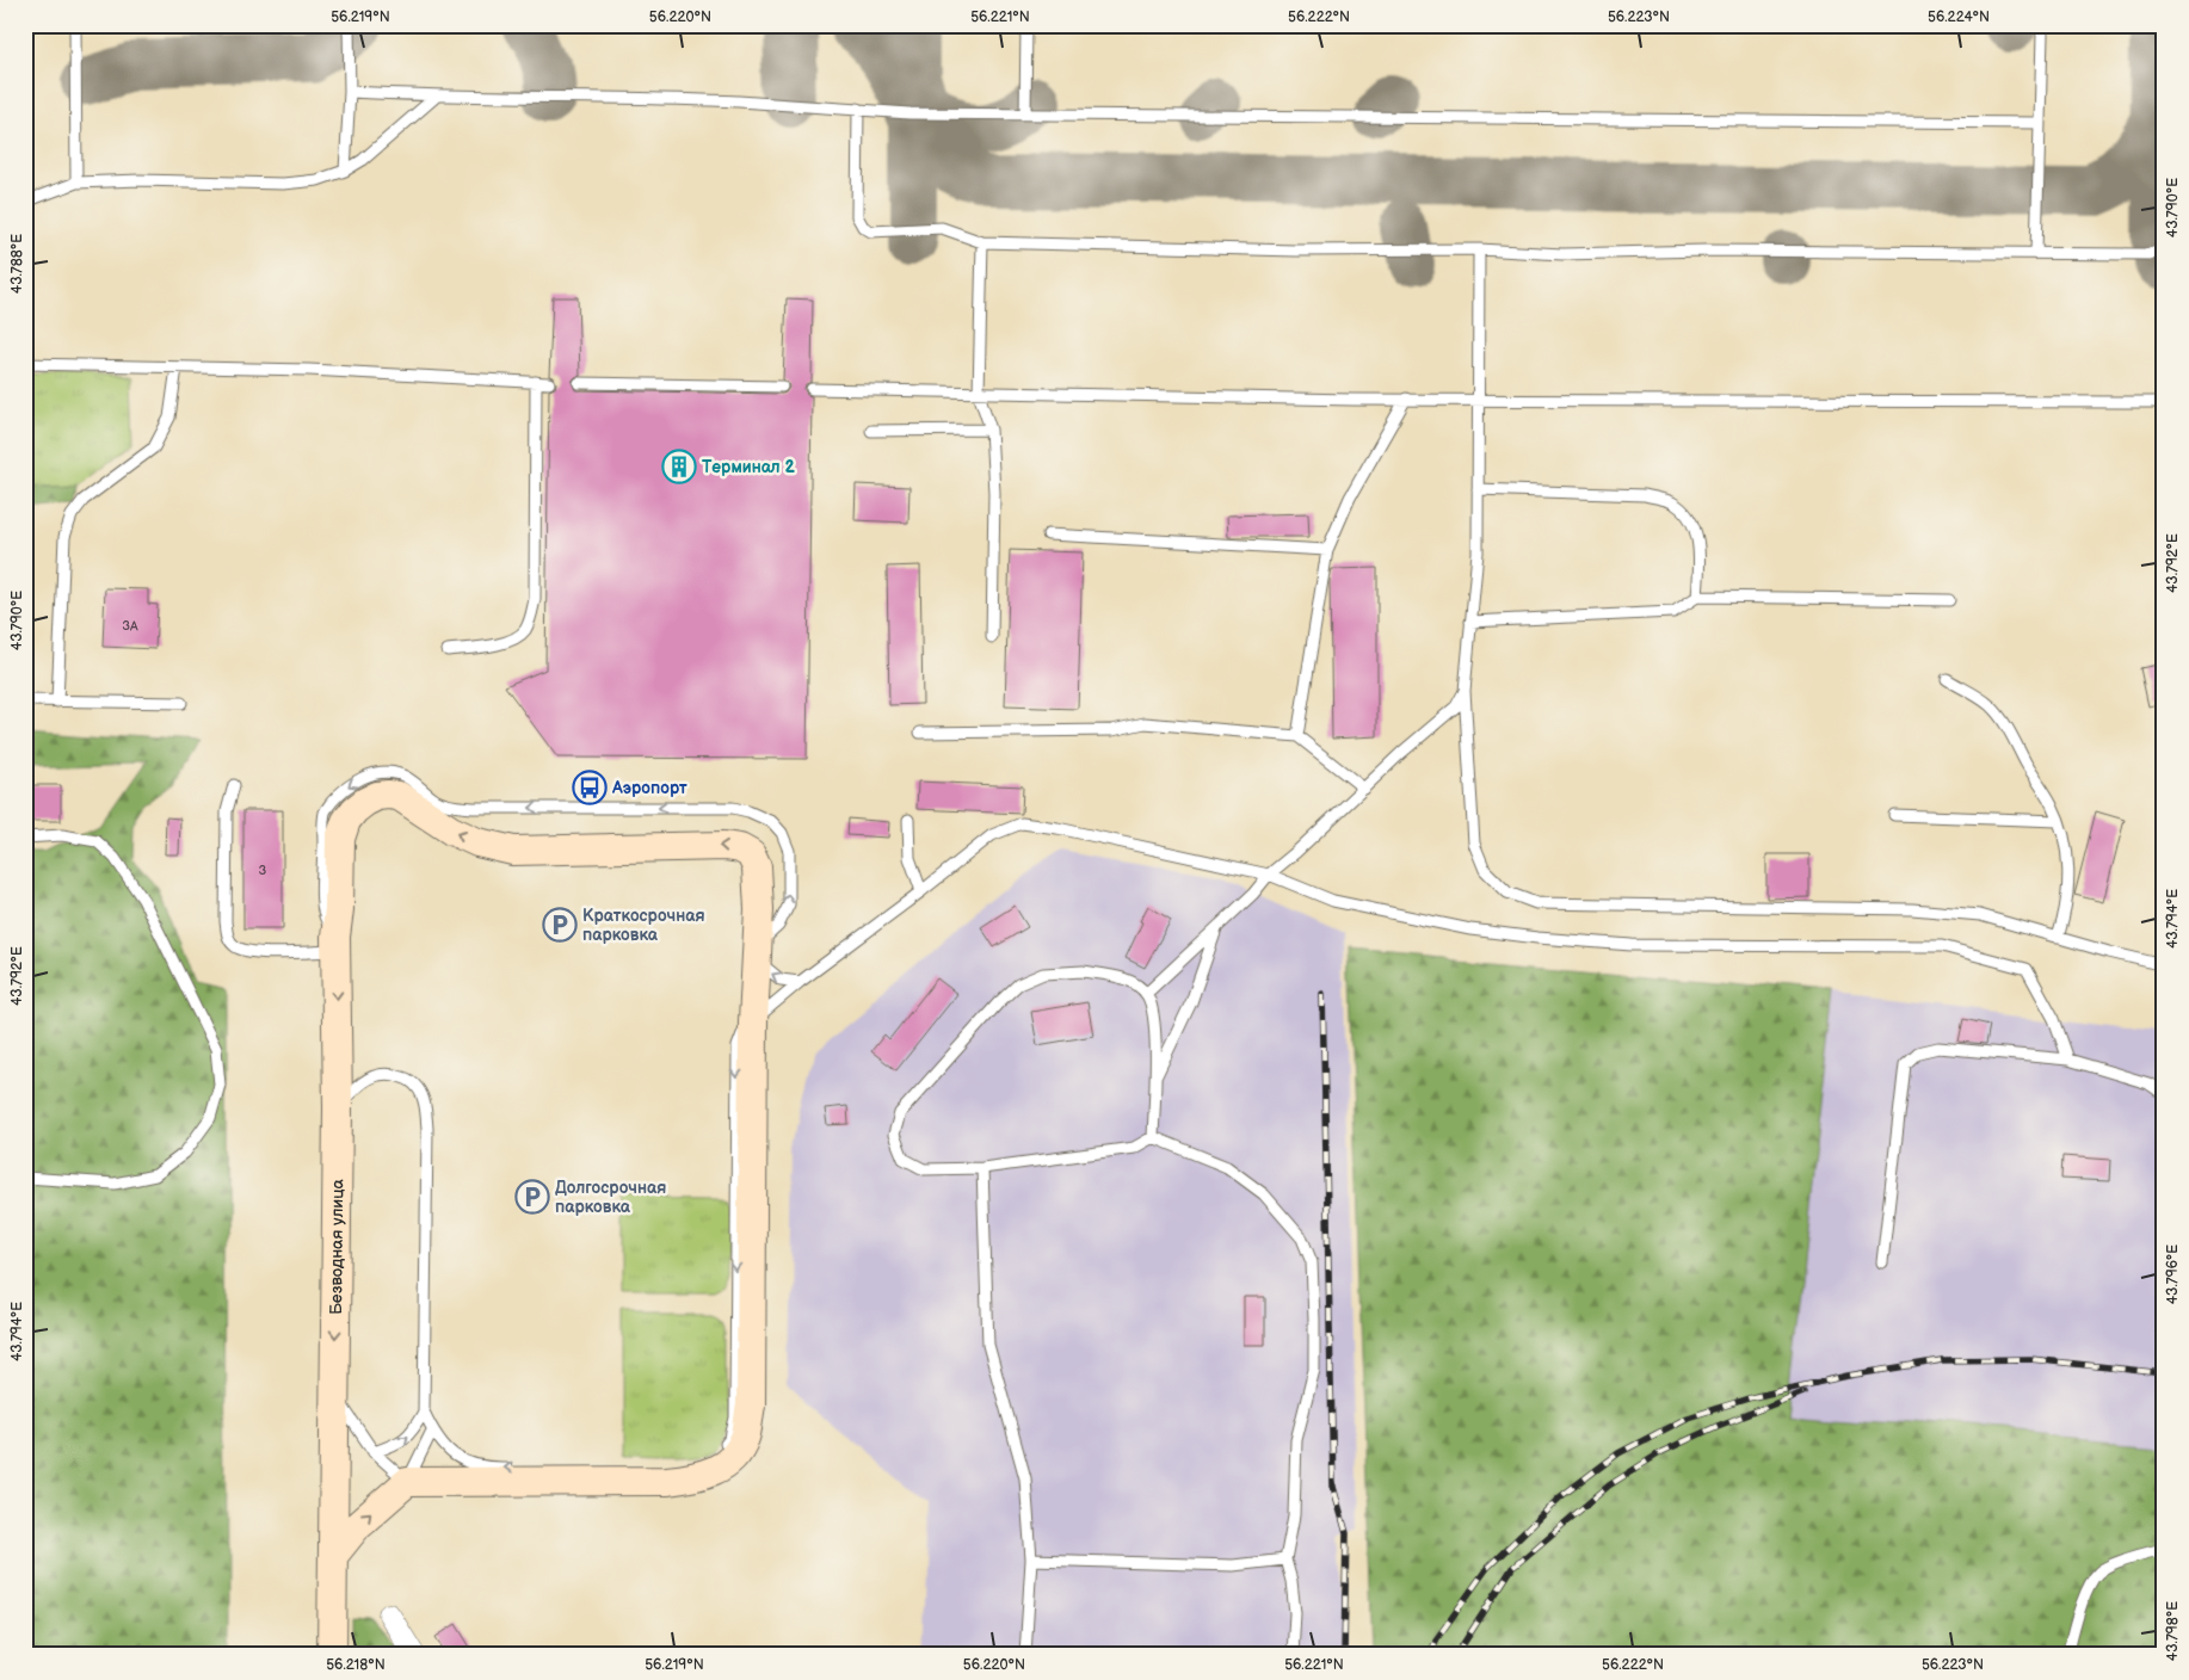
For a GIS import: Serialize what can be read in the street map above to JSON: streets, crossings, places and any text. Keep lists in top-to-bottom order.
{
  "streets": {
    "main road": ["Безводная улица"]
  },
  "places": {
    "building": ["Терминал 2"],
    "bus stop": ["Аэропорт"],
    "parking": ["Краткосрочная парковка", "Долгосрочная парковка"]
  },
  "house_numbers": ["3А", "3"],
  "coordinates": [
    "56.219°N",
    "56.220°N",
    "56.221°N",
    "56.222°N",
    "56.223°N",
    "56.224°N",
    "43.790°E",
    "43.788°E",
    "43.792°E",
    "43.794°E",
    "43.796°E",
    "43.798°E",
    "56.218°N"
  ]
}
